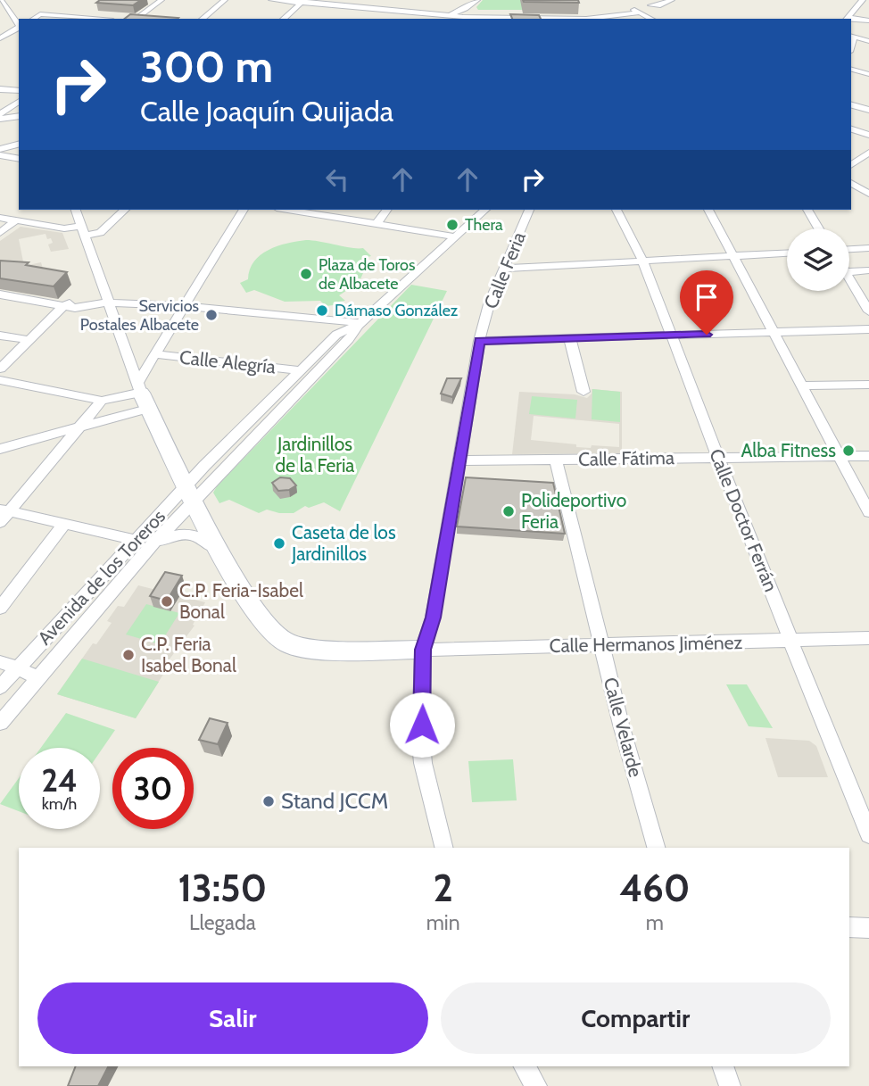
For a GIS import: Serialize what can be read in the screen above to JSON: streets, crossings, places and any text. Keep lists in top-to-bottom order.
{
  "streets": {
    "street": [
      "Calle Feria",
      "Calle Alegría",
      "Calle Fátima",
      "Calle Doctor Ferrán",
      "Avenida de los Toreros",
      "Calle Hermanos Jiménez",
      "Calle Velarde"
    ]
  },
  "crossings": [
    ["Calle Feria", "Calle Fátima"],
    ["Calle Feria", "Calle Hermanos Jiménez"],
    ["Calle Fátima", "Calle Doctor Ferrán"],
    ["Calle Fátima", "Calle Velarde"],
    ["Calle Doctor Ferrán", "Calle Hermanos Jiménez"],
    ["Calle Hermanos Jiménez", "Calle Velarde"]
  ],
  "parks": ["Jardinillos de la Feria"],
  "places": [
    "Thera",
    "Plaza de Toros de Albacete",
    "Dámaso González",
    "Servicios Postales Albacete",
    "Alba Fitness",
    "Polideportivo Feria",
    "Caseta de los Jardinillos",
    "C.P. Feria-Isabel Bonal",
    "C.P. Feria Isabel Bonal",
    "Stand JCCM"
  ],
  "page": {
    "turn": ["300 m", "Calle Joaquín Quijada"],
    "speed": "24 km/h",
    "limit": "30",
    "eta": [
      "13:50",
      "Llegada",
      "2",
      "min",
      "460",
      "m"
    ],
    "buttons": ["Salir", "Compartir"]
  }
}
